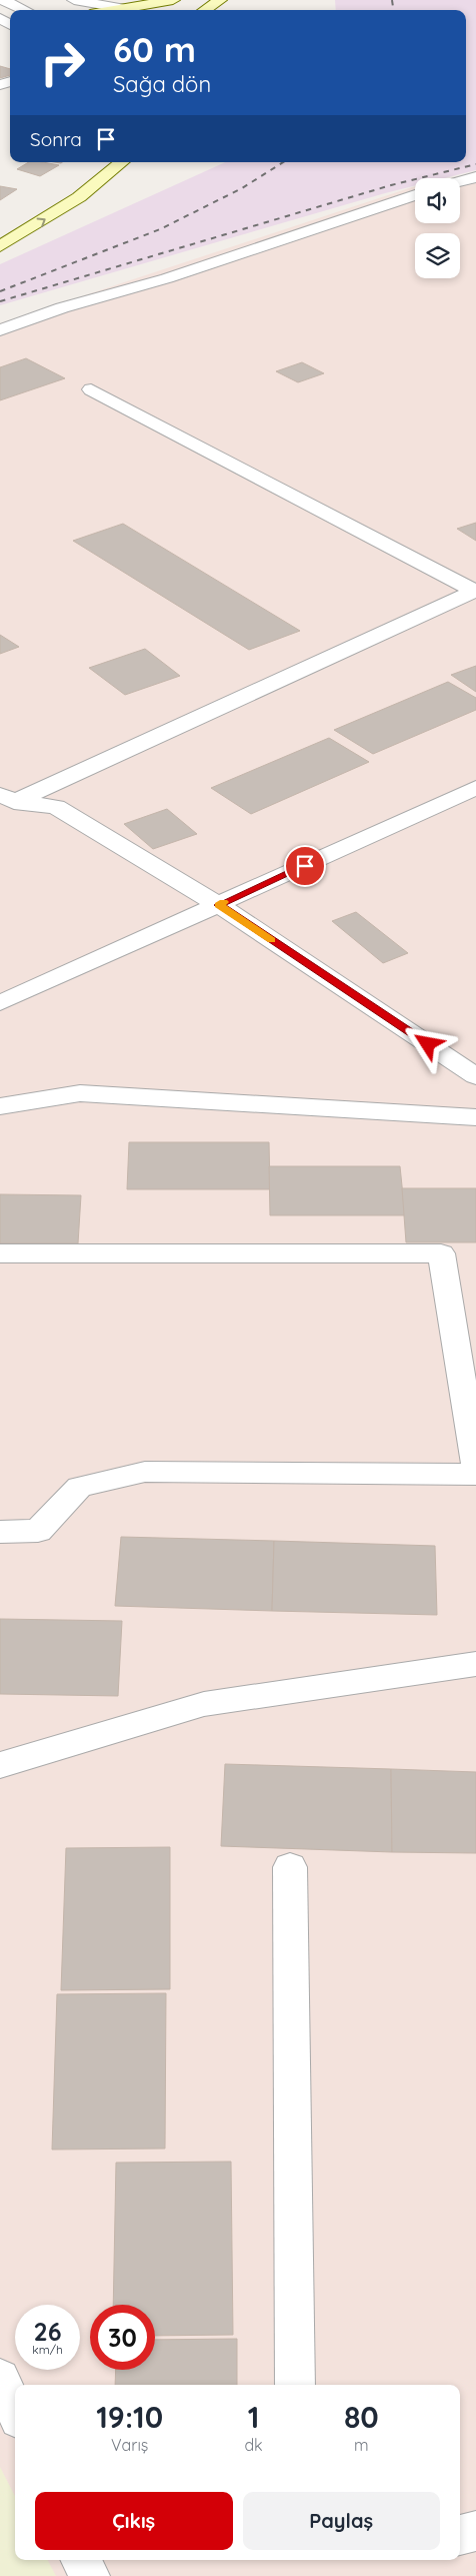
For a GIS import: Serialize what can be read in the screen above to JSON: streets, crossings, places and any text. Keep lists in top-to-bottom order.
{
  "page": {
    "turn": ["60 m", "Sağa dön"],
    "then": "Sonra",
    "speed": "26 km/h",
    "limit": "30",
    "eta": [
      "19:10",
      "Varış",
      "1",
      "dk",
      "80",
      "m"
    ],
    "buttons": ["Çıkış", "Paylaş"]
  }
}
